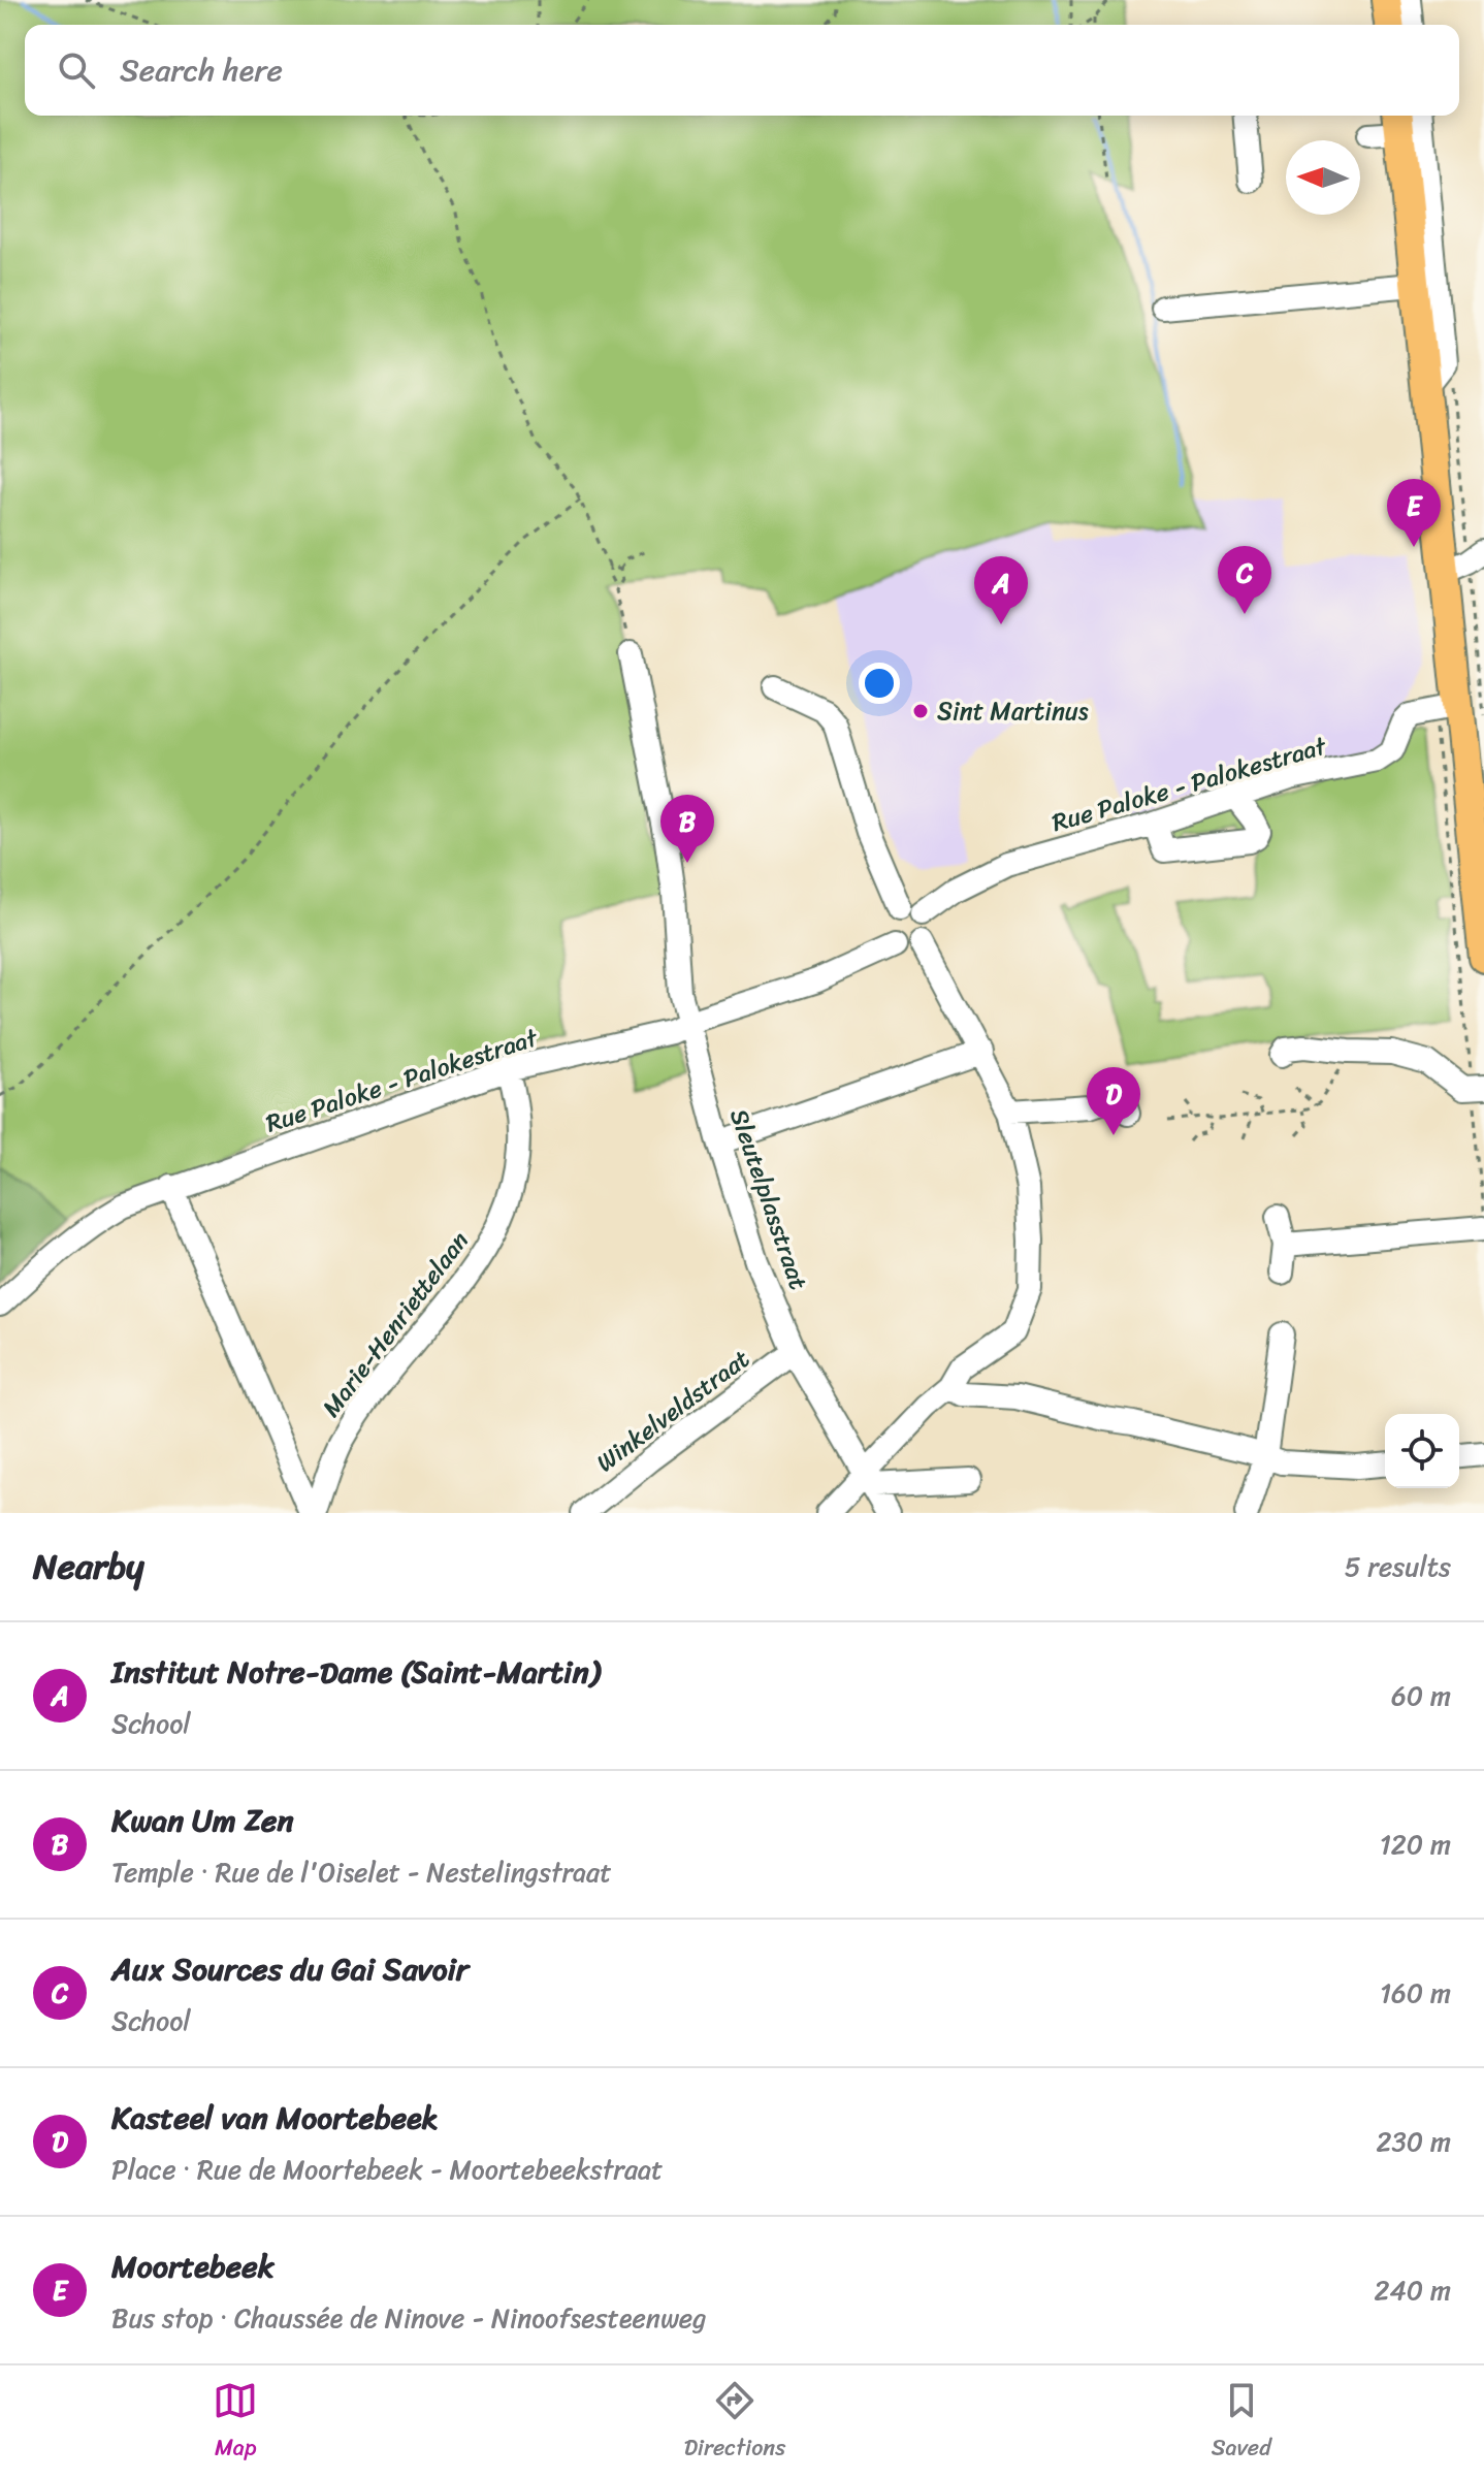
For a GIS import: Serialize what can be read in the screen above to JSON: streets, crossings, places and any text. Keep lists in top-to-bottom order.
{
  "streets": {
    "street": [
      "Rue Paloke - Palokestraat",
      "Sleutelplasstraat",
      "Marie-Henriettelaan",
      "Winkelveldstraat"
    ]
  },
  "crossings": [
    ["Rue Paloke - Palokestraat", "Sleutelplasstraat"],
    ["Rue Paloke - Palokestraat", "Marie-Henriettelaan"],
    ["Sleutelplasstraat", "Winkelveldstraat"]
  ],
  "places": ["Sint Martinus"],
  "north": "left",
  "page": {
    "search": "Search here",
    "pins": [
      "E",
      "C",
      "A",
      "B",
      "D"
    ],
    "heading": ["Nearby", "5 results"],
    "list": [
      {
        "mark": "A",
        "name": "Institut Notre-Dame (Saint-Martin)",
        "note": "School",
        "value": "60 m"
      },
      {
        "mark": "B",
        "name": "Kwan Um Zen",
        "note": "Temple · Rue de l'Oiselet - Nestelingstraat",
        "value": "120 m"
      },
      {
        "mark": "C",
        "name": "Aux Sources du Gai Savoir",
        "note": "School",
        "value": "160 m"
      },
      {
        "mark": "D",
        "name": "Kasteel van Moortebeek",
        "note": "Place · Rue de Moortebeek - Moortebeekstraat",
        "value": "230 m"
      },
      {
        "mark": "E",
        "name": "Moortebeek",
        "note": "Bus stop · Chaussée de Ninove - Ninoofsesteenweg",
        "value": "240 m"
      }
    ],
    "nav": ["Map", "Directions", "Saved"]
  }
}
